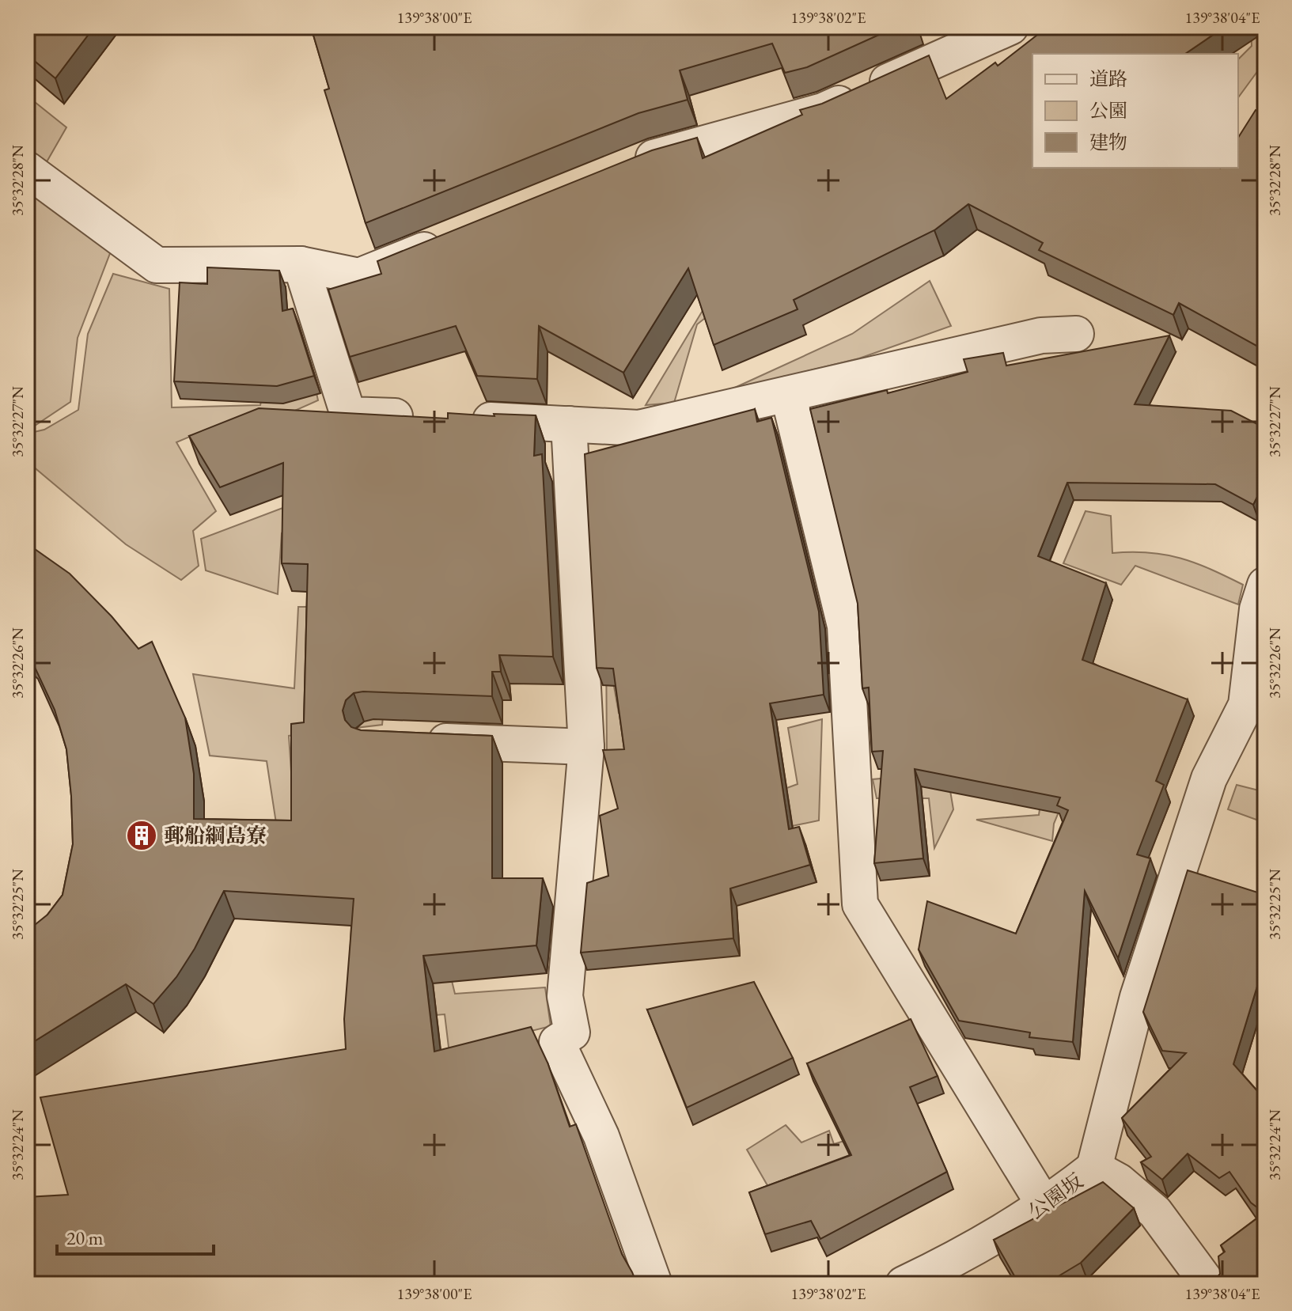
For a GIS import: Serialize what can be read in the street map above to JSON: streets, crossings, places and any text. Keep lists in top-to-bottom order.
{
  "streets": {
    "street": ["公園坂"]
  },
  "places": {
    "building": ["郵船綱島寮"]
  },
  "legend": ["道路", "公園", "建物"],
  "scale_bar": "20 m",
  "coordinates": [
    "139°38'00\"E",
    "139°38'02\"E",
    "139°38'04\"E",
    "35°32'28\"N",
    "35°32'27\"N",
    "35°32'26\"N",
    "35°32'25\"N",
    "35°32'24\"N"
  ]
}
